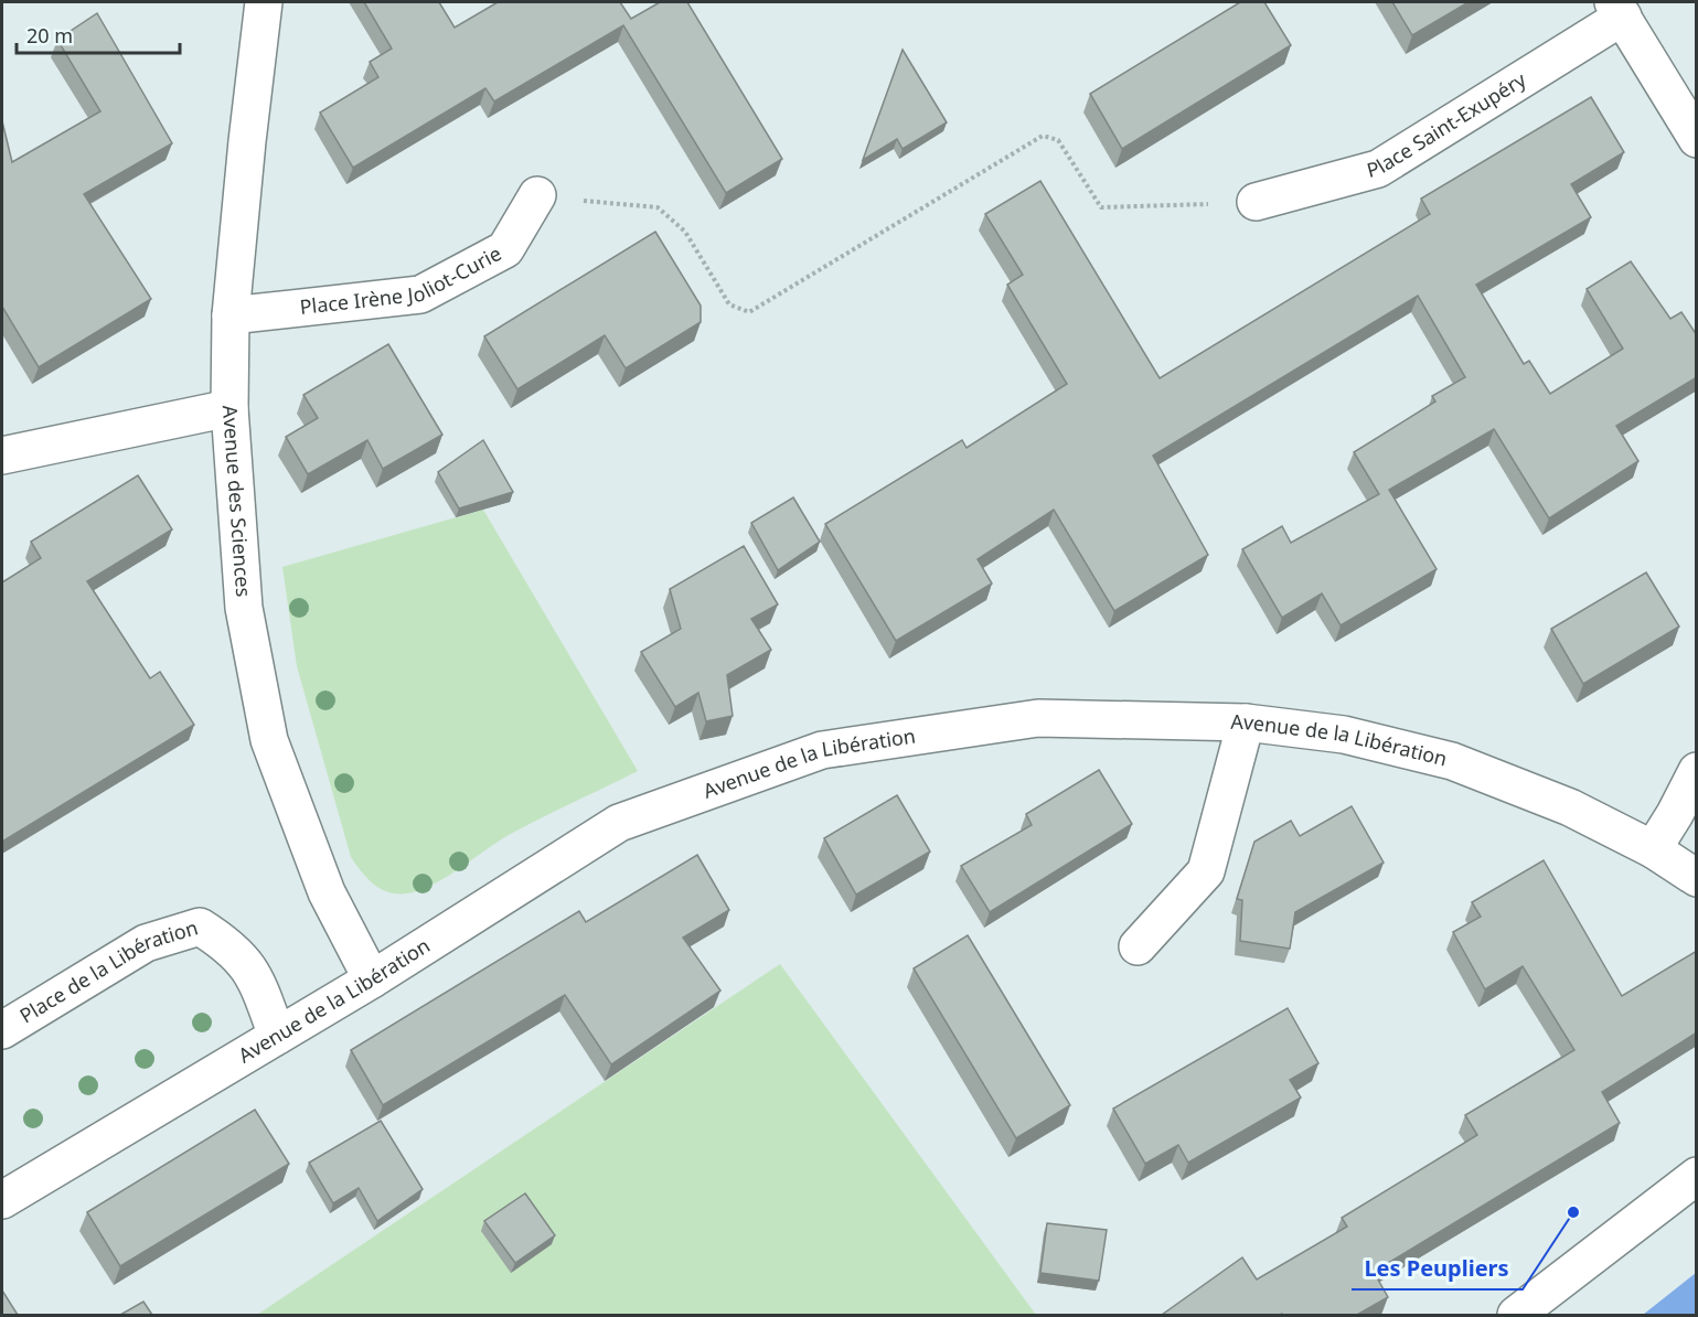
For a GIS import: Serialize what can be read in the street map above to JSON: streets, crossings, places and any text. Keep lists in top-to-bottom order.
{
  "streets": {
    "street": [
      "Place Saint-Exupéry",
      "Place Irène Joliot-Curie",
      "Avenue des Sciences",
      "Avenue de la Libération",
      "Place de la Libération"
    ]
  },
  "crossings": [
    ["Place Irène Joliot-Curie", "Avenue des Sciences"],
    ["Avenue des Sciences", "Avenue de la Libération"],
    ["Avenue de la Libération", "Place de la Libération"]
  ],
  "places": ["Les Peupliers"],
  "scale_bar": "20 m"
}
